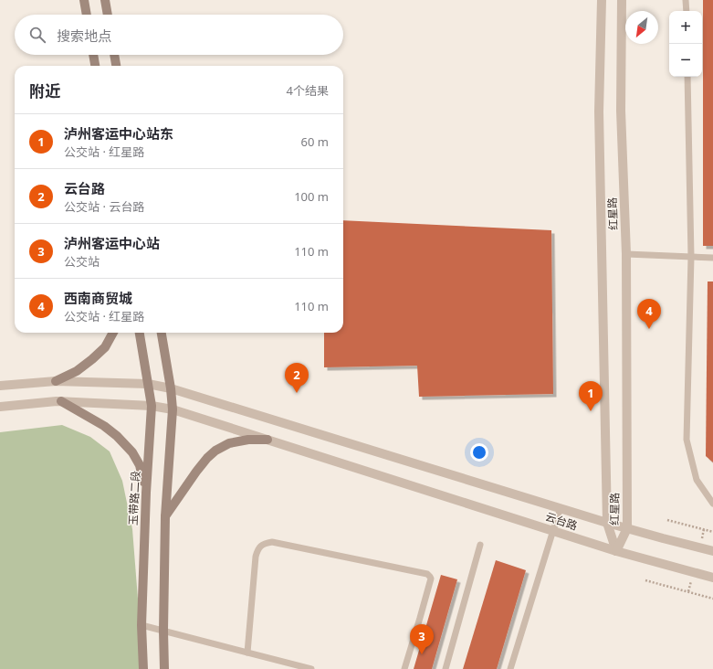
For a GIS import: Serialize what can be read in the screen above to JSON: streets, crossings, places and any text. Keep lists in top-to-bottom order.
{
  "streets": {
    "main road": ["玉带路二段"],
    "street": ["红星路", "云台路"]
  },
  "crossings": [
    ["红星路", "云台路"],
    ["玉带路二段", "云台路"]
  ],
  "north": "bottom left",
  "page": {
    "map_buttons": ["+", "−"],
    "search": "搜索地点",
    "heading": ["附近", "4个结果"],
    "list": [
      {
        "mark": "1",
        "name": "泸州客运中心站东",
        "note": "公交站 · 红星路",
        "value": "60 m"
      },
      {
        "mark": "2",
        "name": "云台路",
        "note": "公交站 · 云台路",
        "value": "100 m"
      },
      {
        "mark": "3",
        "name": "泸州客运中心站",
        "note": "公交站",
        "value": "110 m"
      },
      {
        "mark": "4",
        "name": "西南商贸城",
        "note": "公交站 · 红星路",
        "value": "110 m"
      }
    ],
    "pins": [
      "4",
      "2",
      "1",
      "3"
    ]
  }
}
